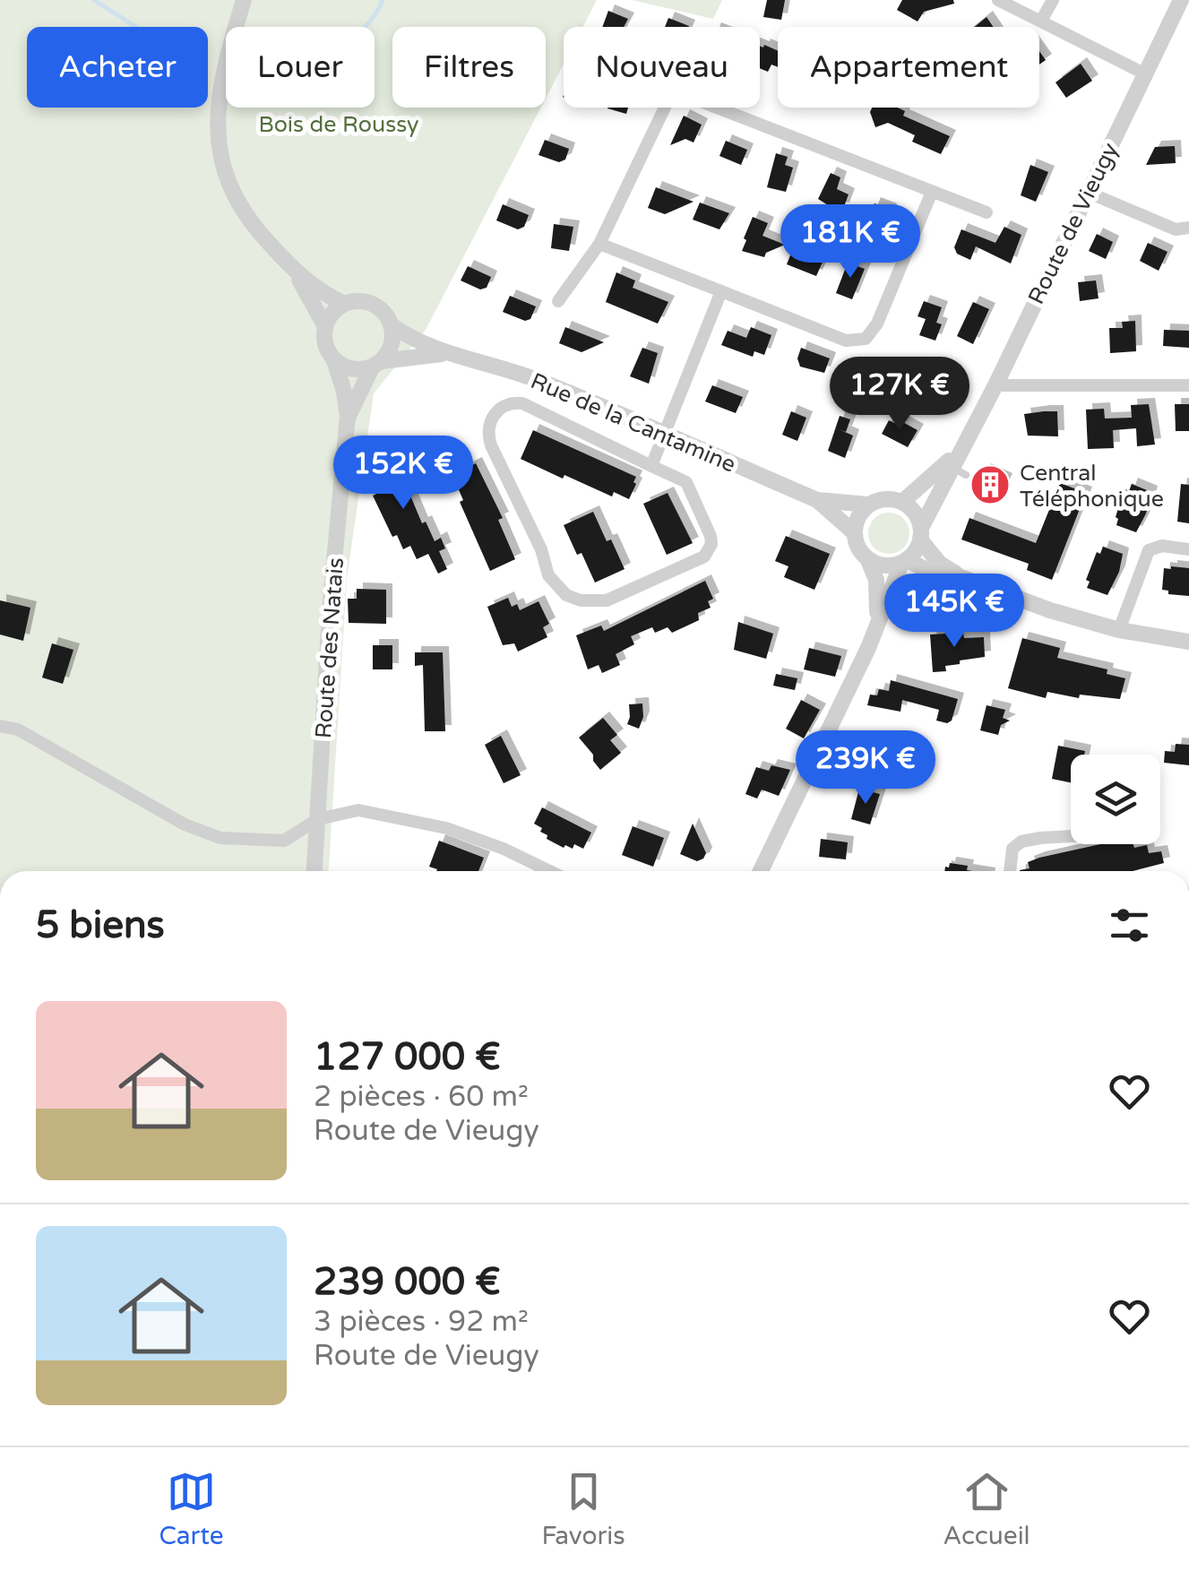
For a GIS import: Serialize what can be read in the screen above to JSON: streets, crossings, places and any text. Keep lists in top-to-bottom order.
{
  "streets": {
    "street": ["Route de Vieugy", "Rue de la Cantamine", "Route des Natais"]
  },
  "crossings": [
    ["Route de Vieugy", "Rue de la Cantamine"],
    ["Rue de la Cantamine", "Route des Natais"]
  ],
  "parks": ["Bois de Roussy"],
  "places": {
    "building": ["Central Téléphonique"]
  },
  "page": {
    "chip": [
      "Acheter",
      "Louer",
      "Filtres",
      "Nouveau",
      "Appartement"
    ],
    "price": [
      "181K €",
      "127K €",
      "152K €",
      "145K €",
      "239K €"
    ],
    "heading": "5 biens",
    "list": [
      {
        "name": "127 000 €",
        "note": "2 pièces · 60 m² · Route de Vieugy"
      },
      {
        "name": "239 000 €",
        "note": "3 pièces · 92 m² · Route de Vieugy"
      }
    ],
    "tabs": ["Carte", "Favoris", "Accueil"]
  }
}
